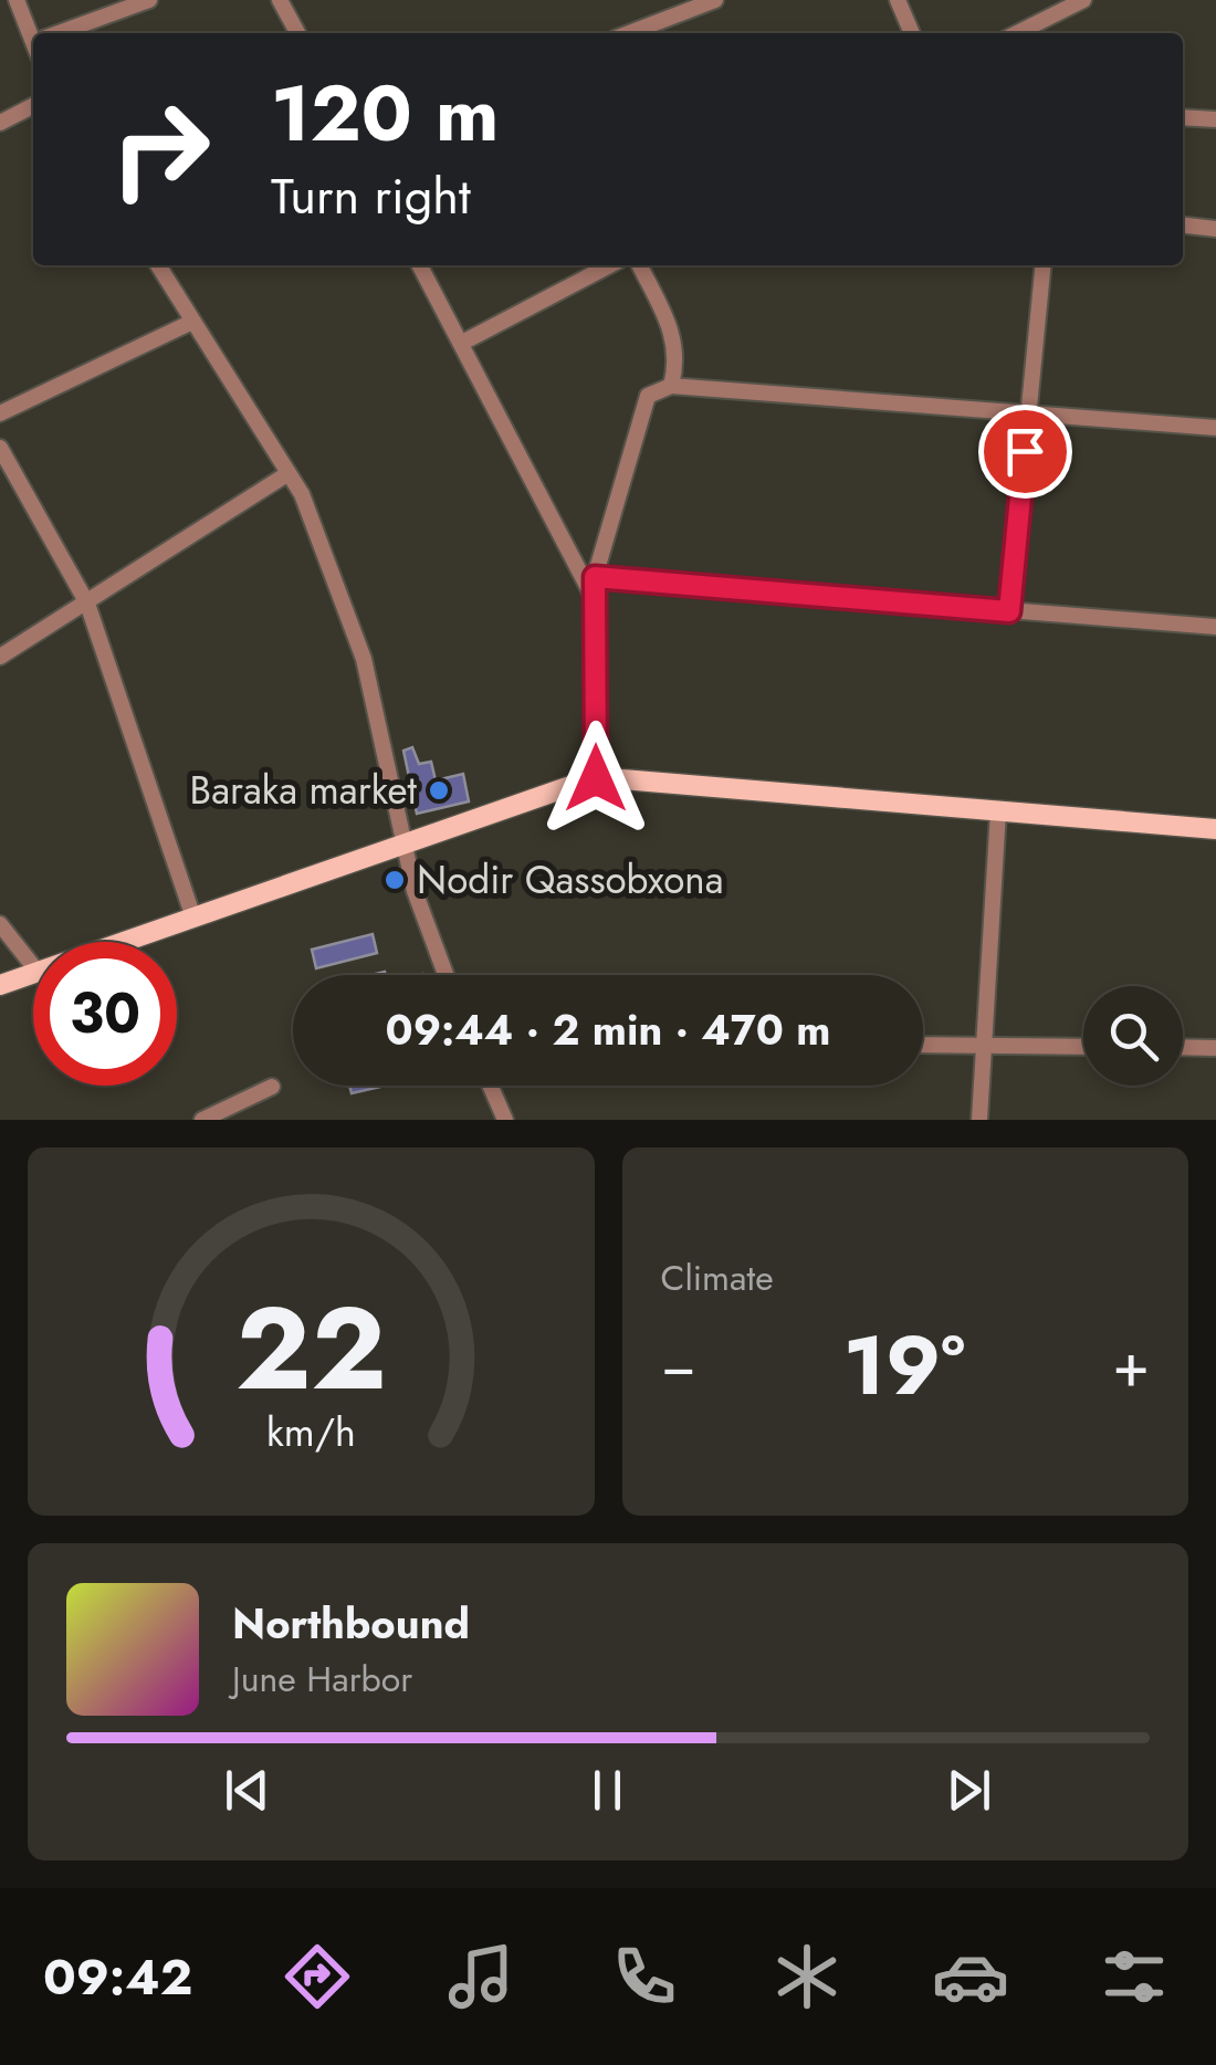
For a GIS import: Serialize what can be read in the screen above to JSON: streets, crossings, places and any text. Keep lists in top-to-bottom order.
{
  "places": ["Baraka market", "Nodir Qassobxona"],
  "page": {
    "turn": ["120 m", "Turn right"],
    "limit": "30",
    "trip": "09:44 · 2 min · 470 m",
    "tile": "Climate",
    "heat": ["−", "19°", "+"],
    "song": ["Northbound", "June Harbor"],
    "tabs": "09:42",
    "gauge": ["22", "km/h"]
  }
}
